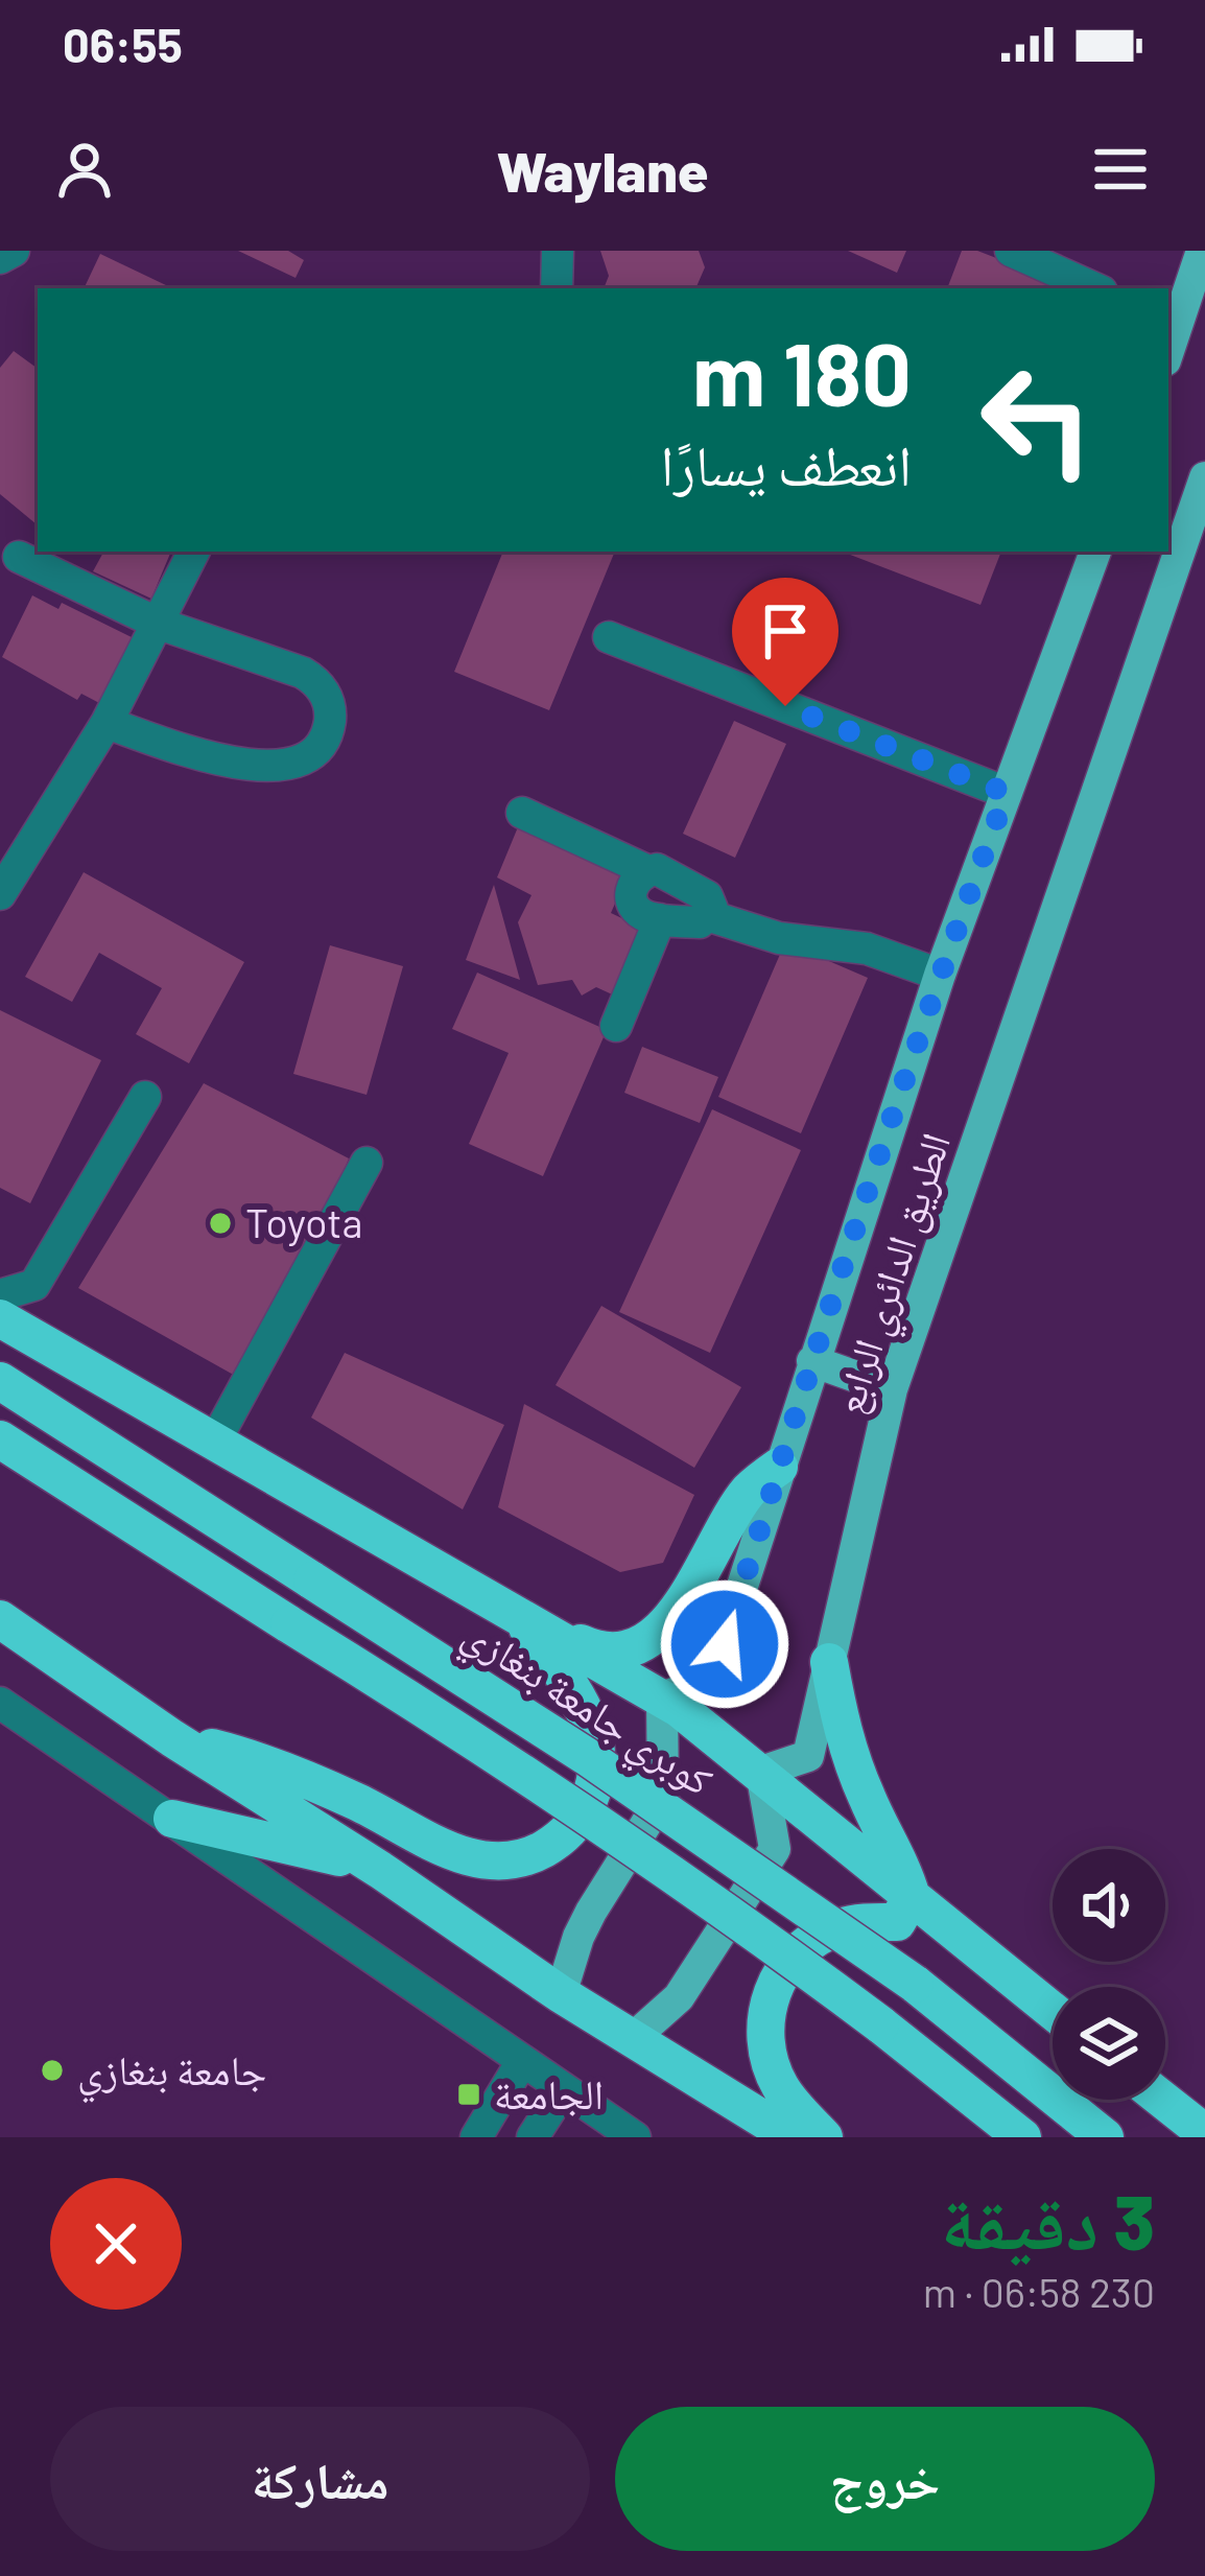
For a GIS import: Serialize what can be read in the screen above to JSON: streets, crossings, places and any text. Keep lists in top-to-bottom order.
{
  "streets": {
    "highway": ["كوبري جامعة بنغازي"],
    "main road": ["الطريق الدائري الرابع"]
  },
  "places": {
    "other": ["Toyota", "جامعة بنغازي"],
    "transit": ["الجامعة"]
  },
  "page": {
    "status": "06:55",
    "header": "Waylane",
    "turn": ["180 m", "انعطف يسارًا"],
    "heading": ["3 دقيقة", "230 m · 06:58"],
    "buttons": ["خروج", "مشاركة"]
  }
}
